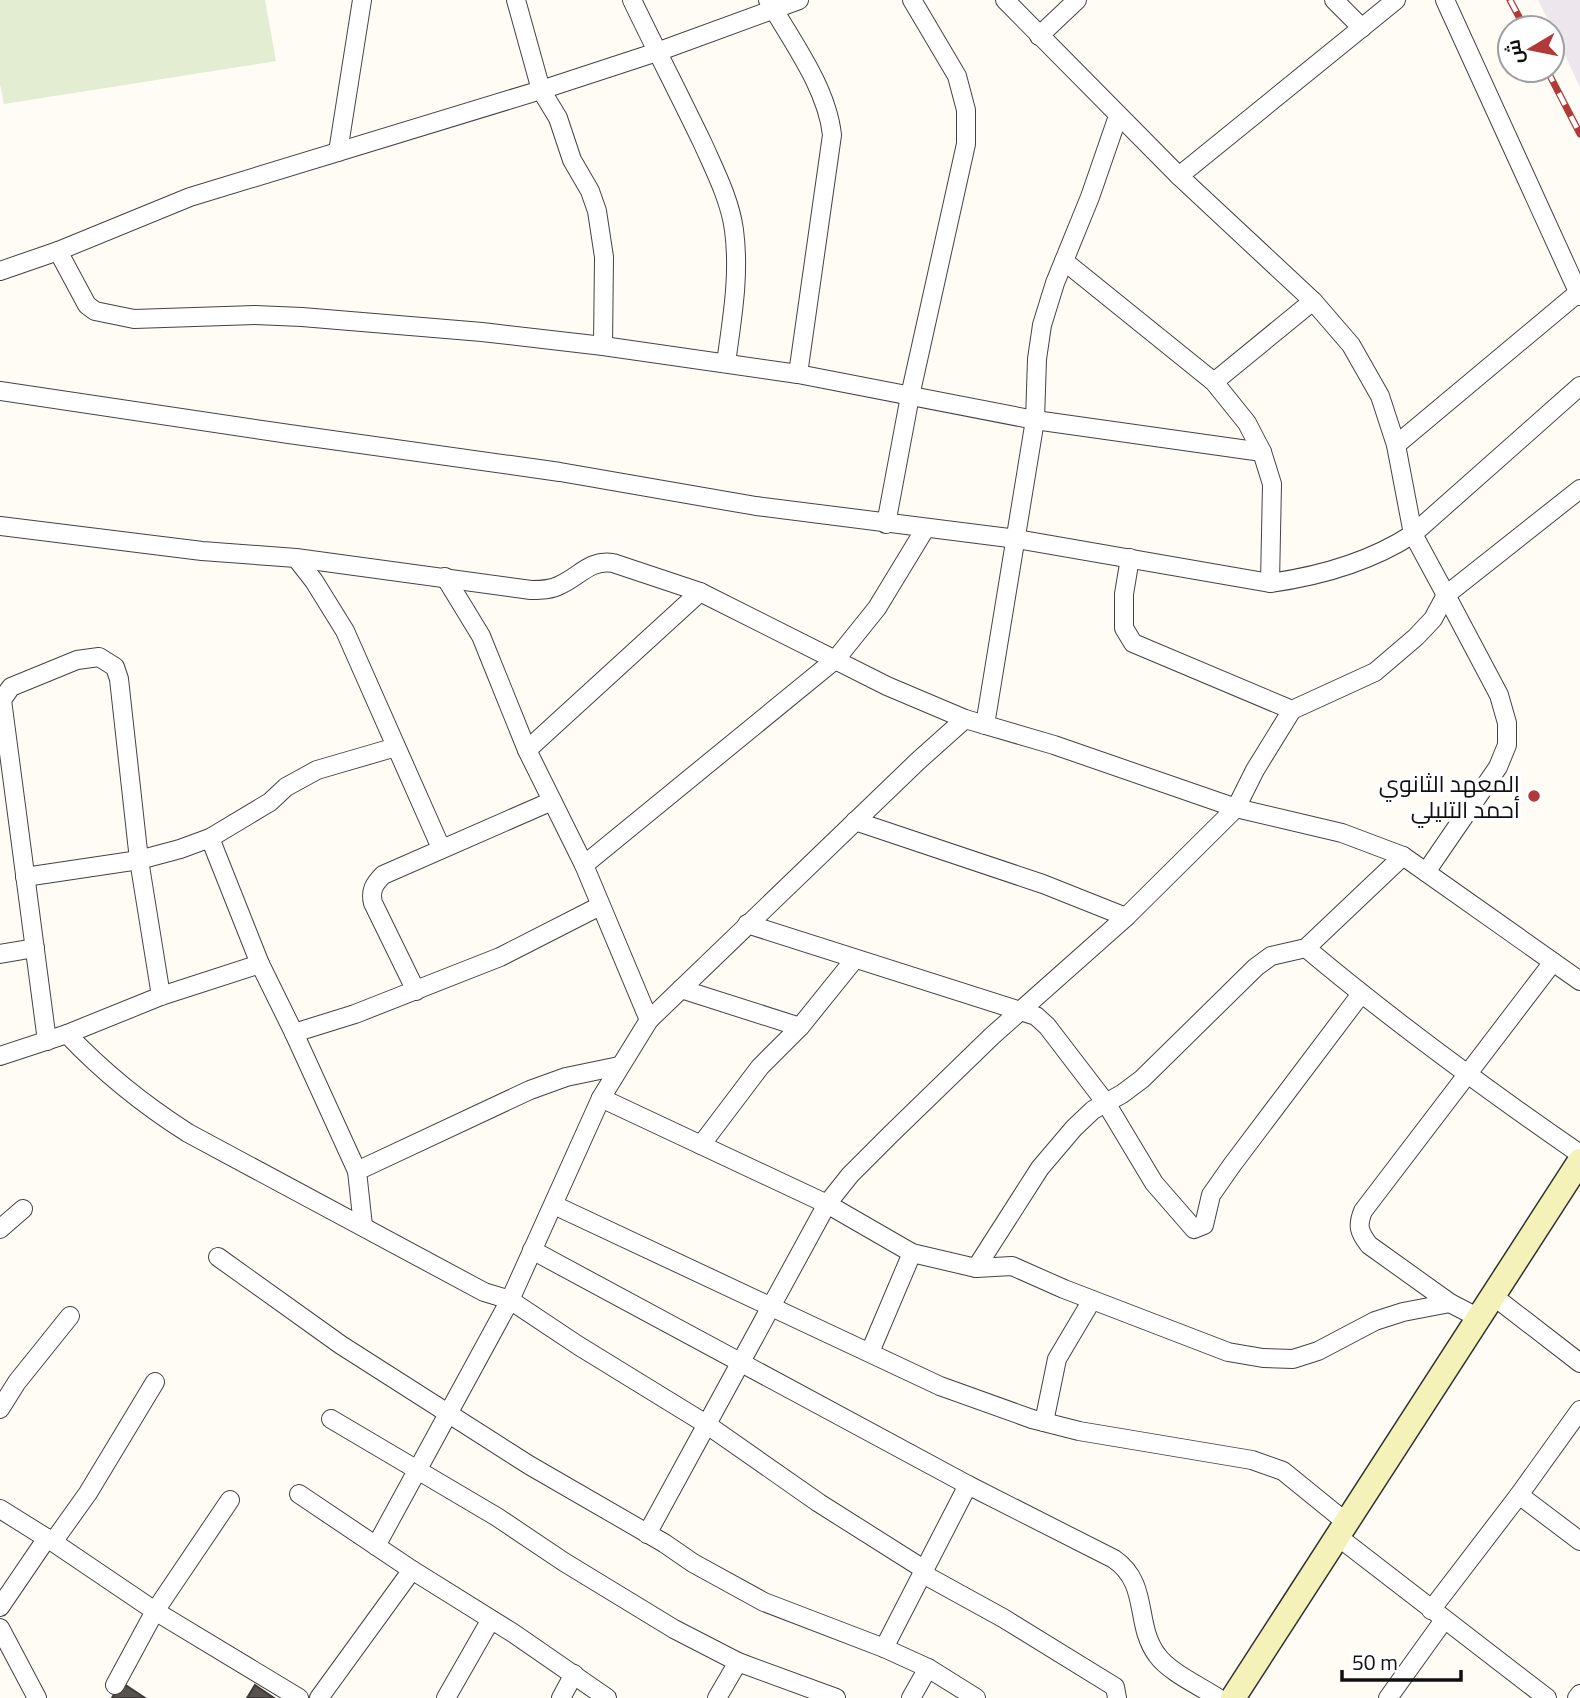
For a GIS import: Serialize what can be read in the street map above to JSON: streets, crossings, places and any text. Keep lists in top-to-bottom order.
{
  "places": ["المعهد الثانوي أحمد التليلي"],
  "scale_bar": "50 m",
  "north": "left"
}
